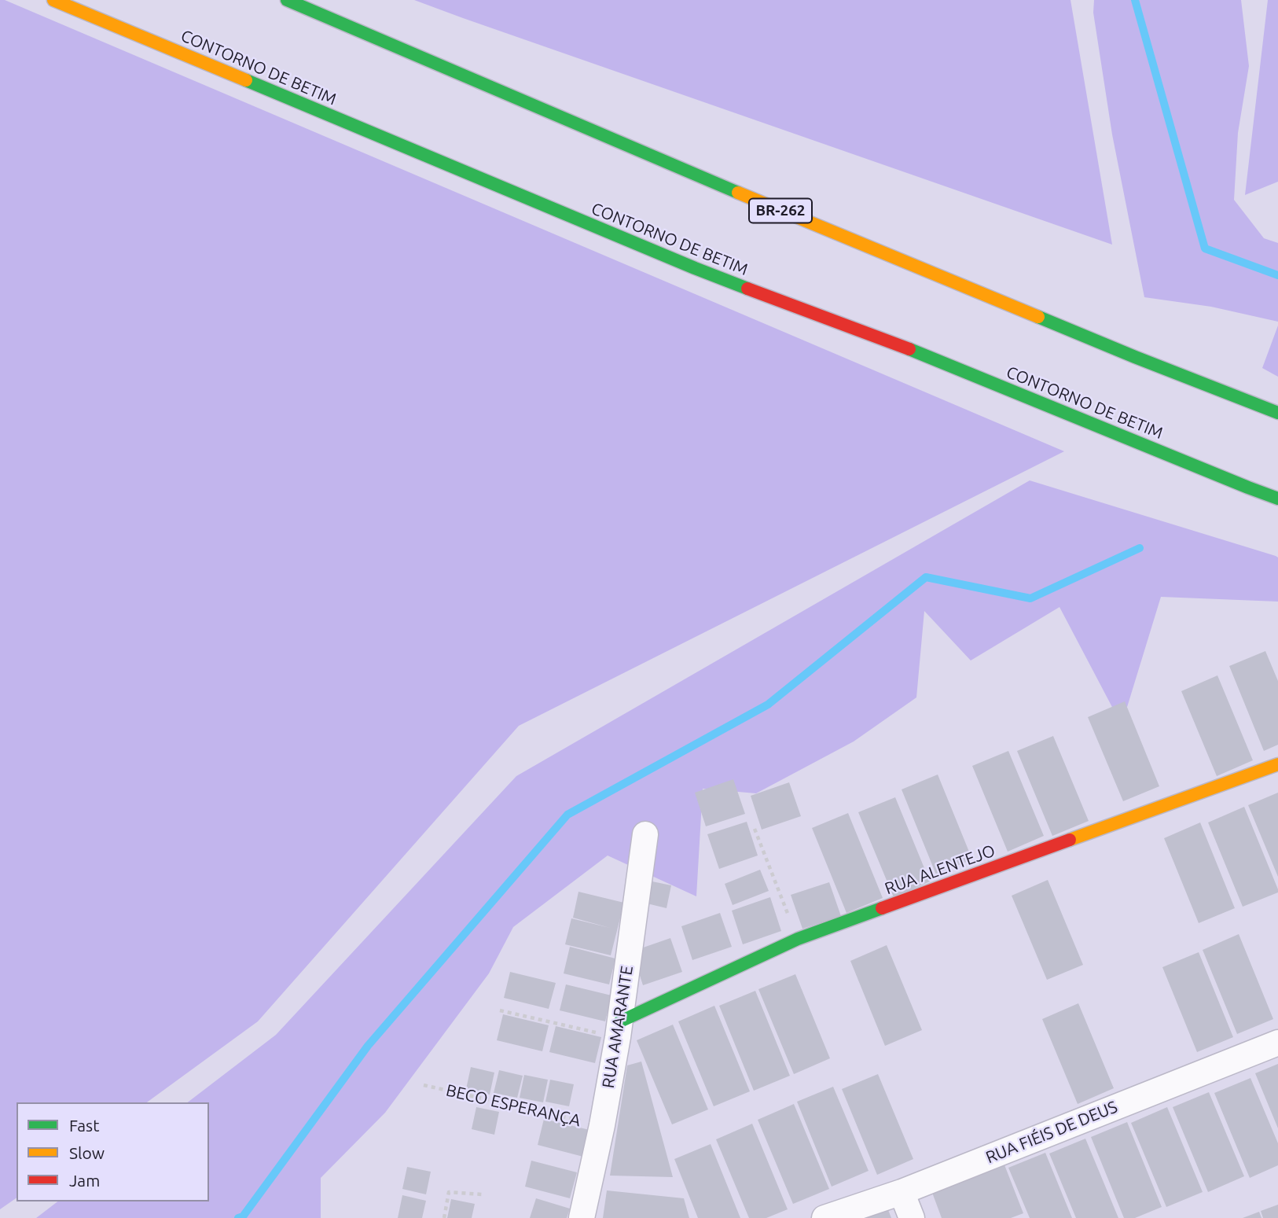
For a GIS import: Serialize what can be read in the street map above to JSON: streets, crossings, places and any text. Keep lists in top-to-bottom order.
{
  "streets": {
    "main road": ["CONTORNO DE BETIM", "BR-262", "RUA ALENTEJO"],
    "street": ["RUA AMARANTE", "RUA FIÉIS DE DEUS"],
    "path": ["BECO ESPERANÇA"]
  },
  "crossings": [
    ["RUA ALENTEJO", "RUA AMARANTE"],
    ["RUA AMARANTE", "BECO ESPERANÇA"]
  ],
  "legend": ["Fast", "Slow", "Jam"]
}
